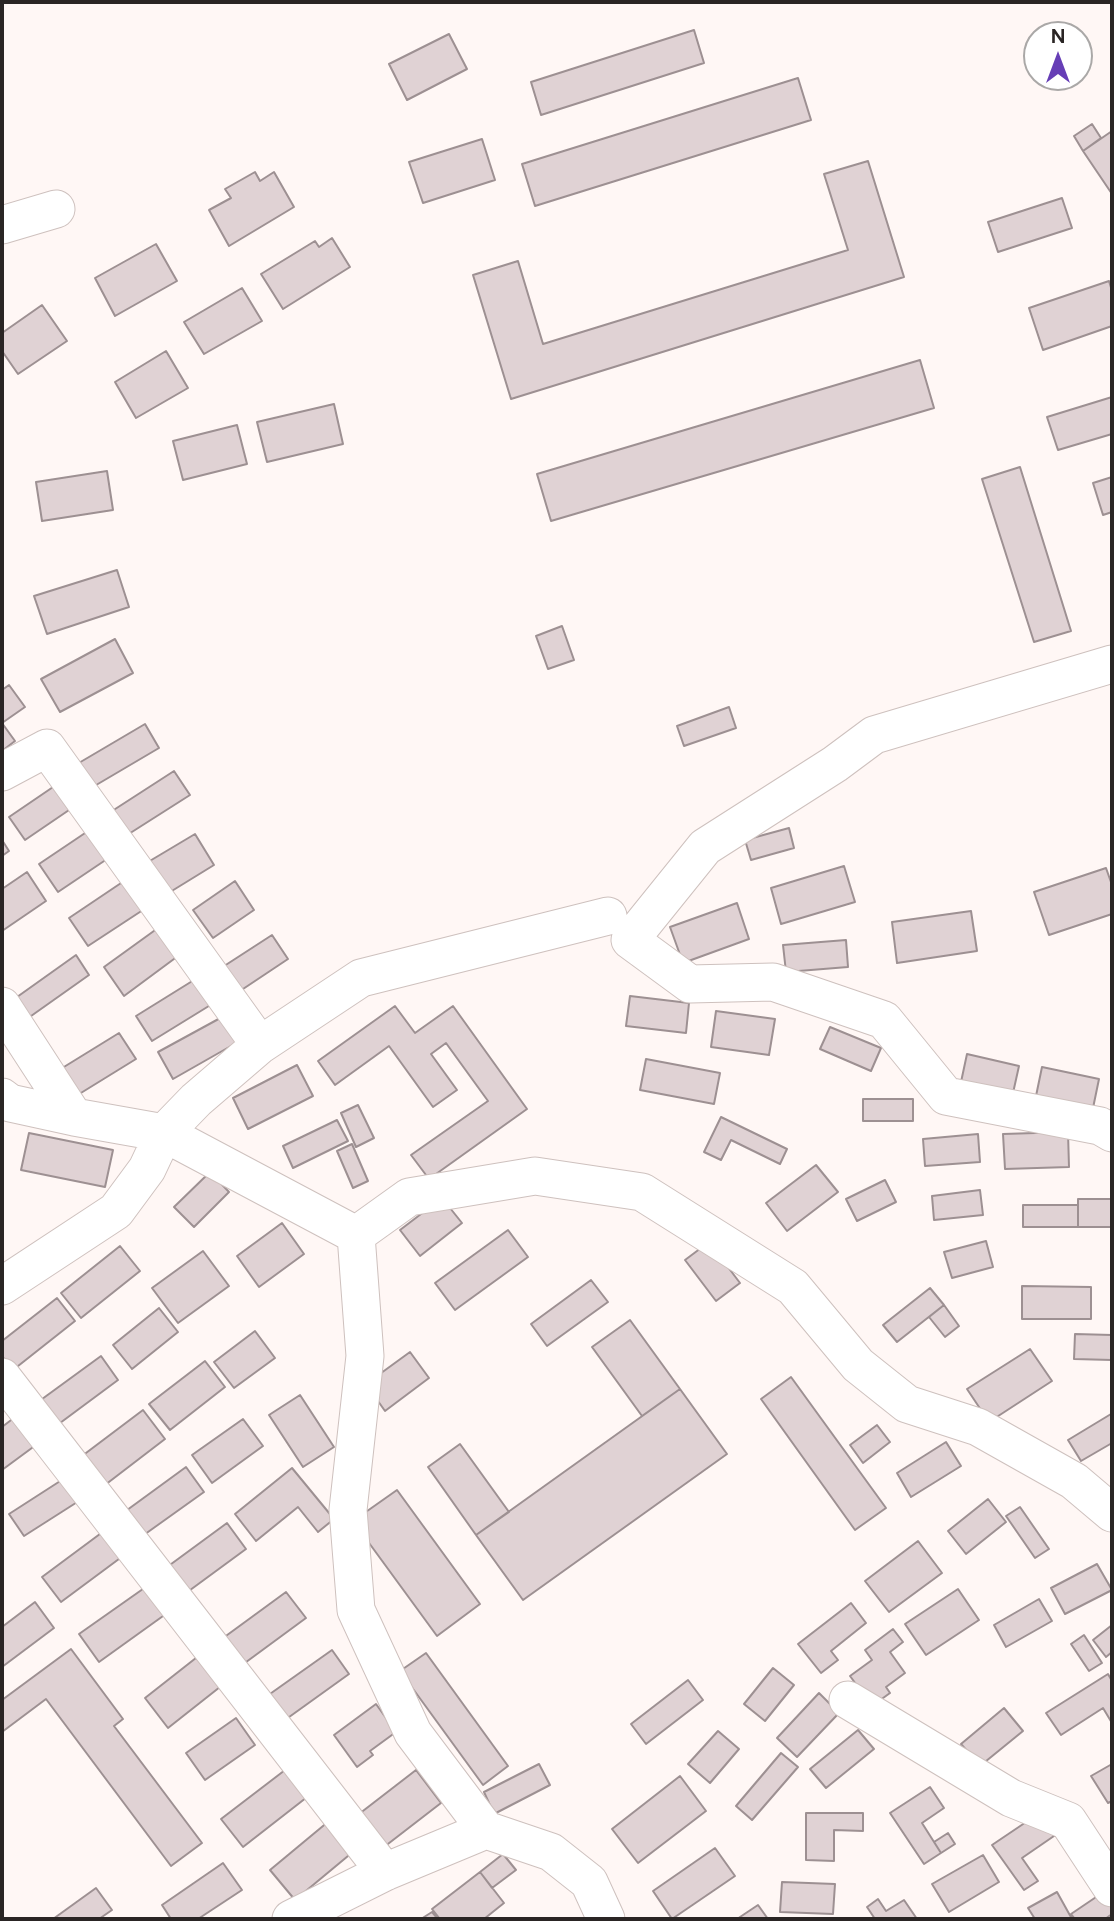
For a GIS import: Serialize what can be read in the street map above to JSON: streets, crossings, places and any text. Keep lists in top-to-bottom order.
{
  "north": "top"
}
